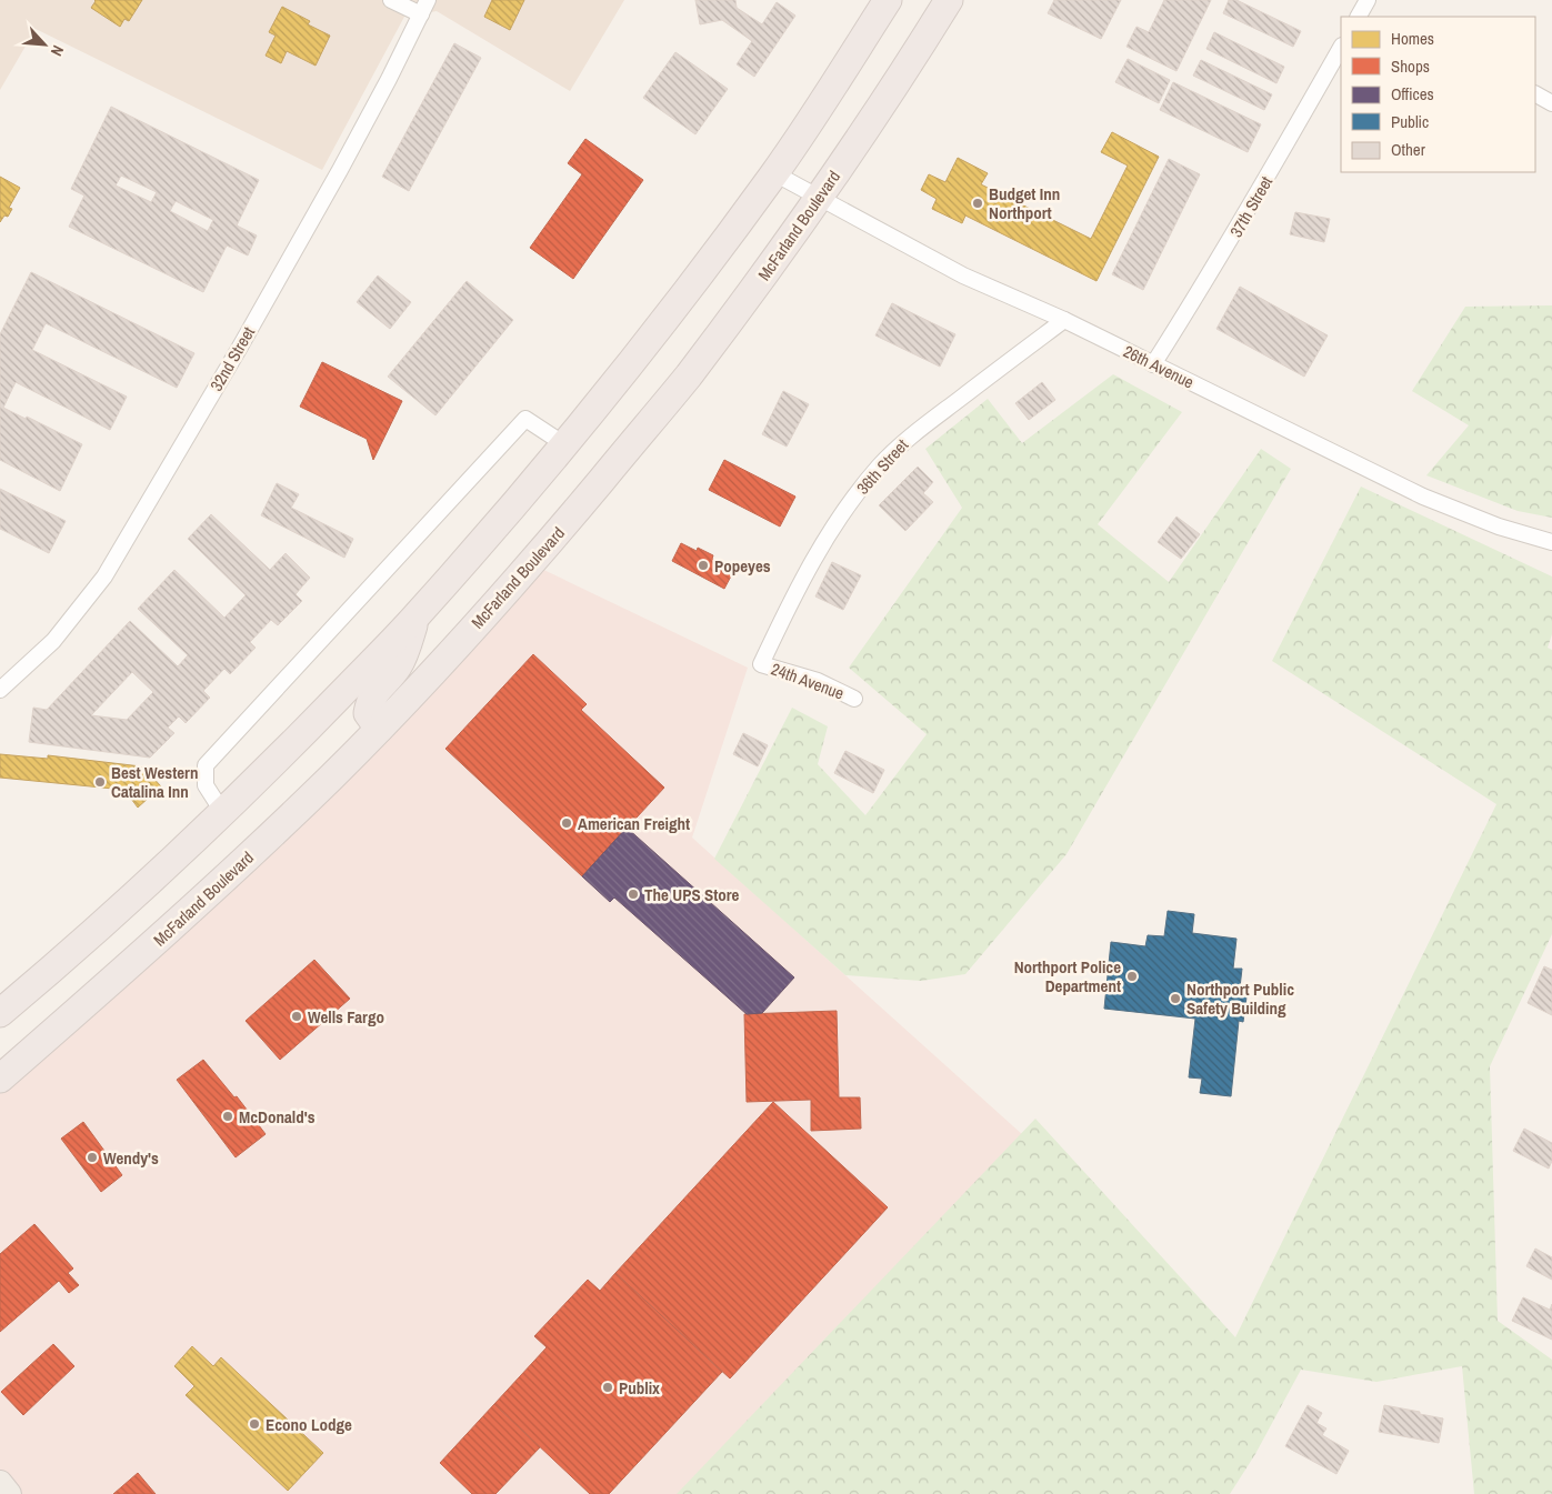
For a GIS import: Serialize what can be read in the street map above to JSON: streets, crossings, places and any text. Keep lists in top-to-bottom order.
{
  "streets": {
    "highway": ["McFarland Boulevard"],
    "street": [
      "37th Street",
      "32nd Street",
      "26th Avenue",
      "36th Street",
      "24th Avenue"
    ]
  },
  "crossings": [
    ["37th Street", "26th Avenue"],
    ["McFarland Boulevard", "26th Avenue"],
    ["26th Avenue", "36th Street"],
    ["36th Street", "24th Avenue"]
  ],
  "places": [
    "Budget Inn Northport",
    "Popeyes",
    "Best Western Catalina Inn",
    "American Freight",
    "The UPS Store",
    "Northport Police Department",
    "Northport Public Safety Building",
    "Wells Fargo",
    "McDonald's",
    "Wendy's",
    "Publix",
    "Econo Lodge"
  ],
  "legend": [
    "Homes",
    "Shops",
    "Offices",
    "Public",
    "Other"
  ],
  "north": "bottom right"
}
